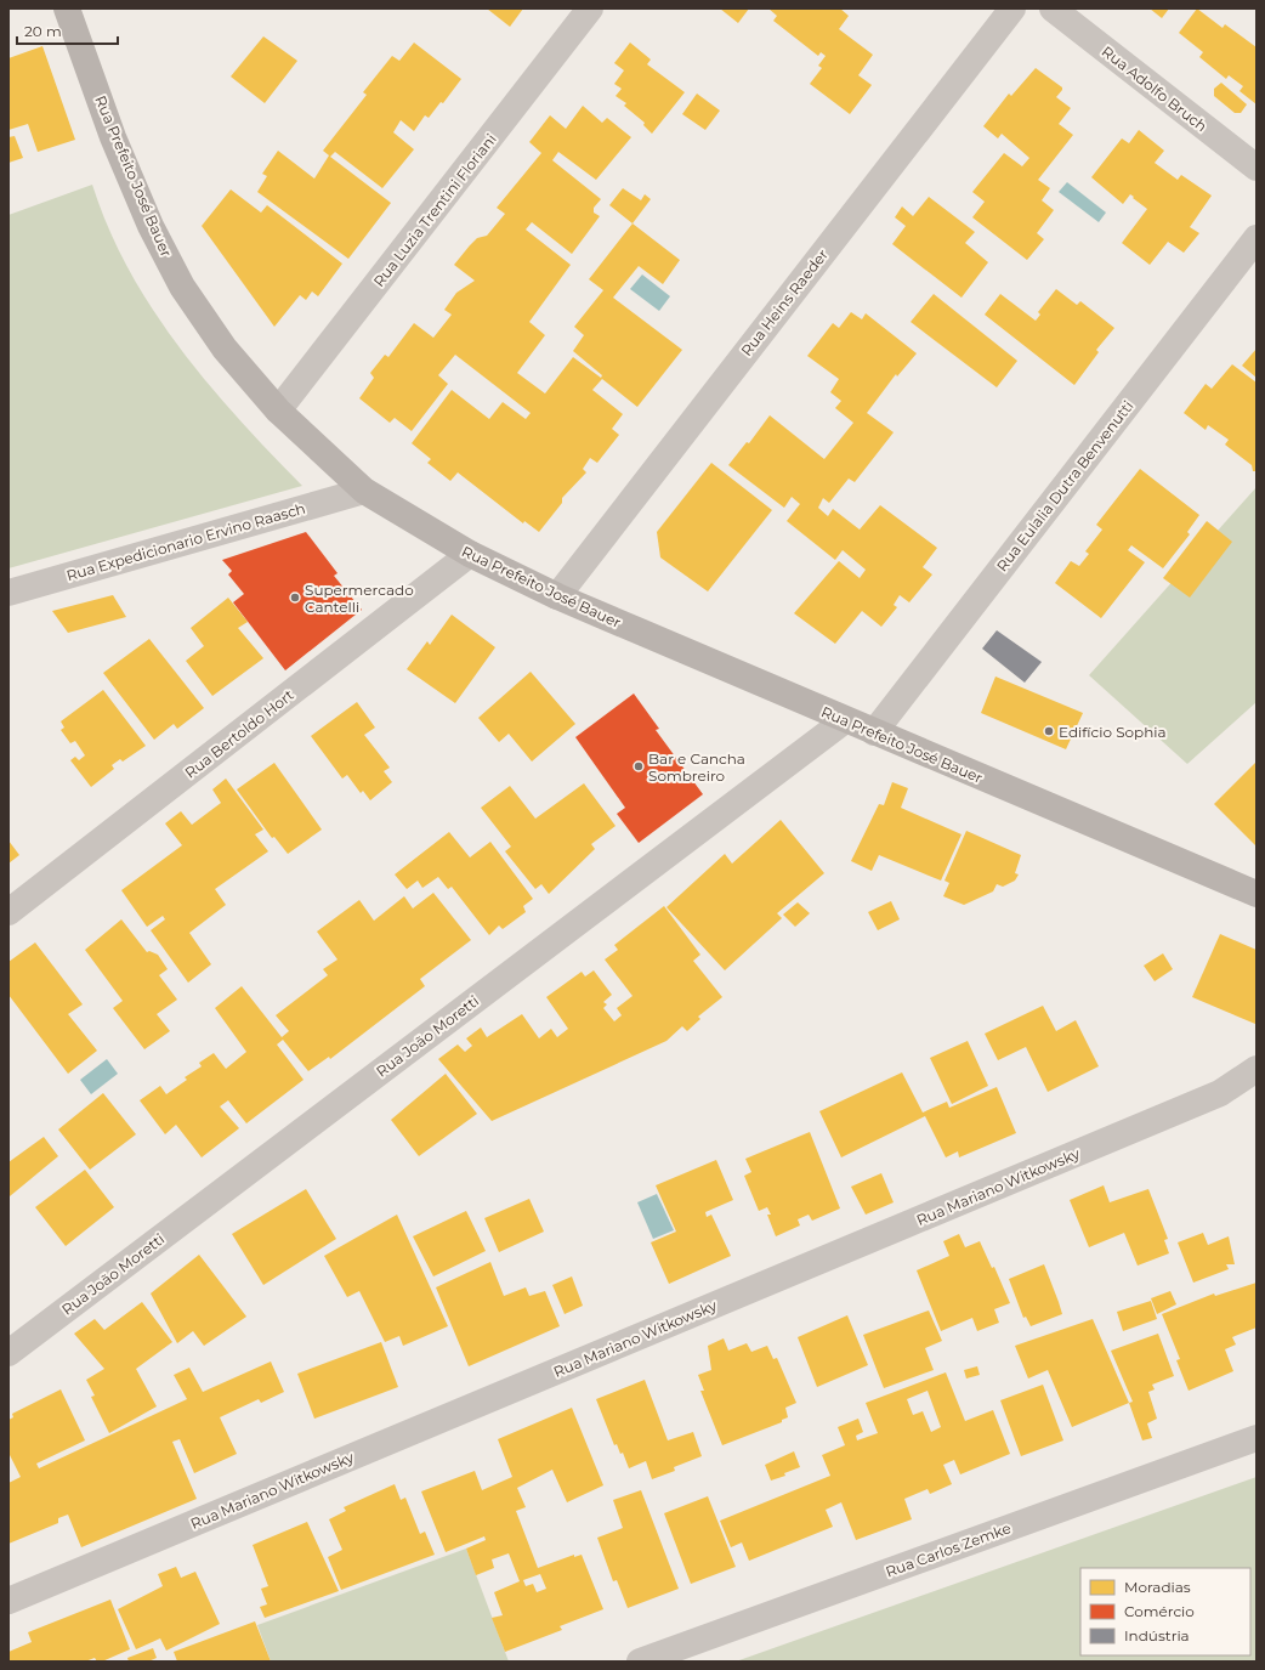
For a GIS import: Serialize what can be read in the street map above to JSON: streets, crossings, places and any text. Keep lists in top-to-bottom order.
{
  "streets": {
    "street": [
      "Rua Adolfo Bruch",
      "Rua Prefeito José Bauer",
      "Rua Luzia Trentini Floriani",
      "Rua Heins Raeder",
      "Rua Eulalia Dutra Benvenutti",
      "Rua Expedicionario Ervino Raasch",
      "Rua Bertoldo Hort",
      "Rua João Moretti",
      "Rua Mariano Witkowsky",
      "Rua Carlos Zemke"
    ]
  },
  "crossings": [
    ["Rua Prefeito José Bauer", "Rua Luzia Trentini Floriani"],
    ["Rua Prefeito José Bauer", "Rua Heins Raeder"],
    ["Rua Prefeito José Bauer", "Rua Eulalia Dutra Benvenutti"],
    ["Rua Prefeito José Bauer", "Rua Expedicionario Ervino Raasch"],
    ["Rua Prefeito José Bauer", "Rua Bertoldo Hort"],
    ["Rua Prefeito José Bauer", "Rua João Moretti"]
  ],
  "places": ["Supermercado Cantelli", "Edifício Sophia", "Bar e Cancha Sombreiro"],
  "legend": ["Moradias", "Comércio", "Indústria"],
  "scale_bar": "20 m"
}
